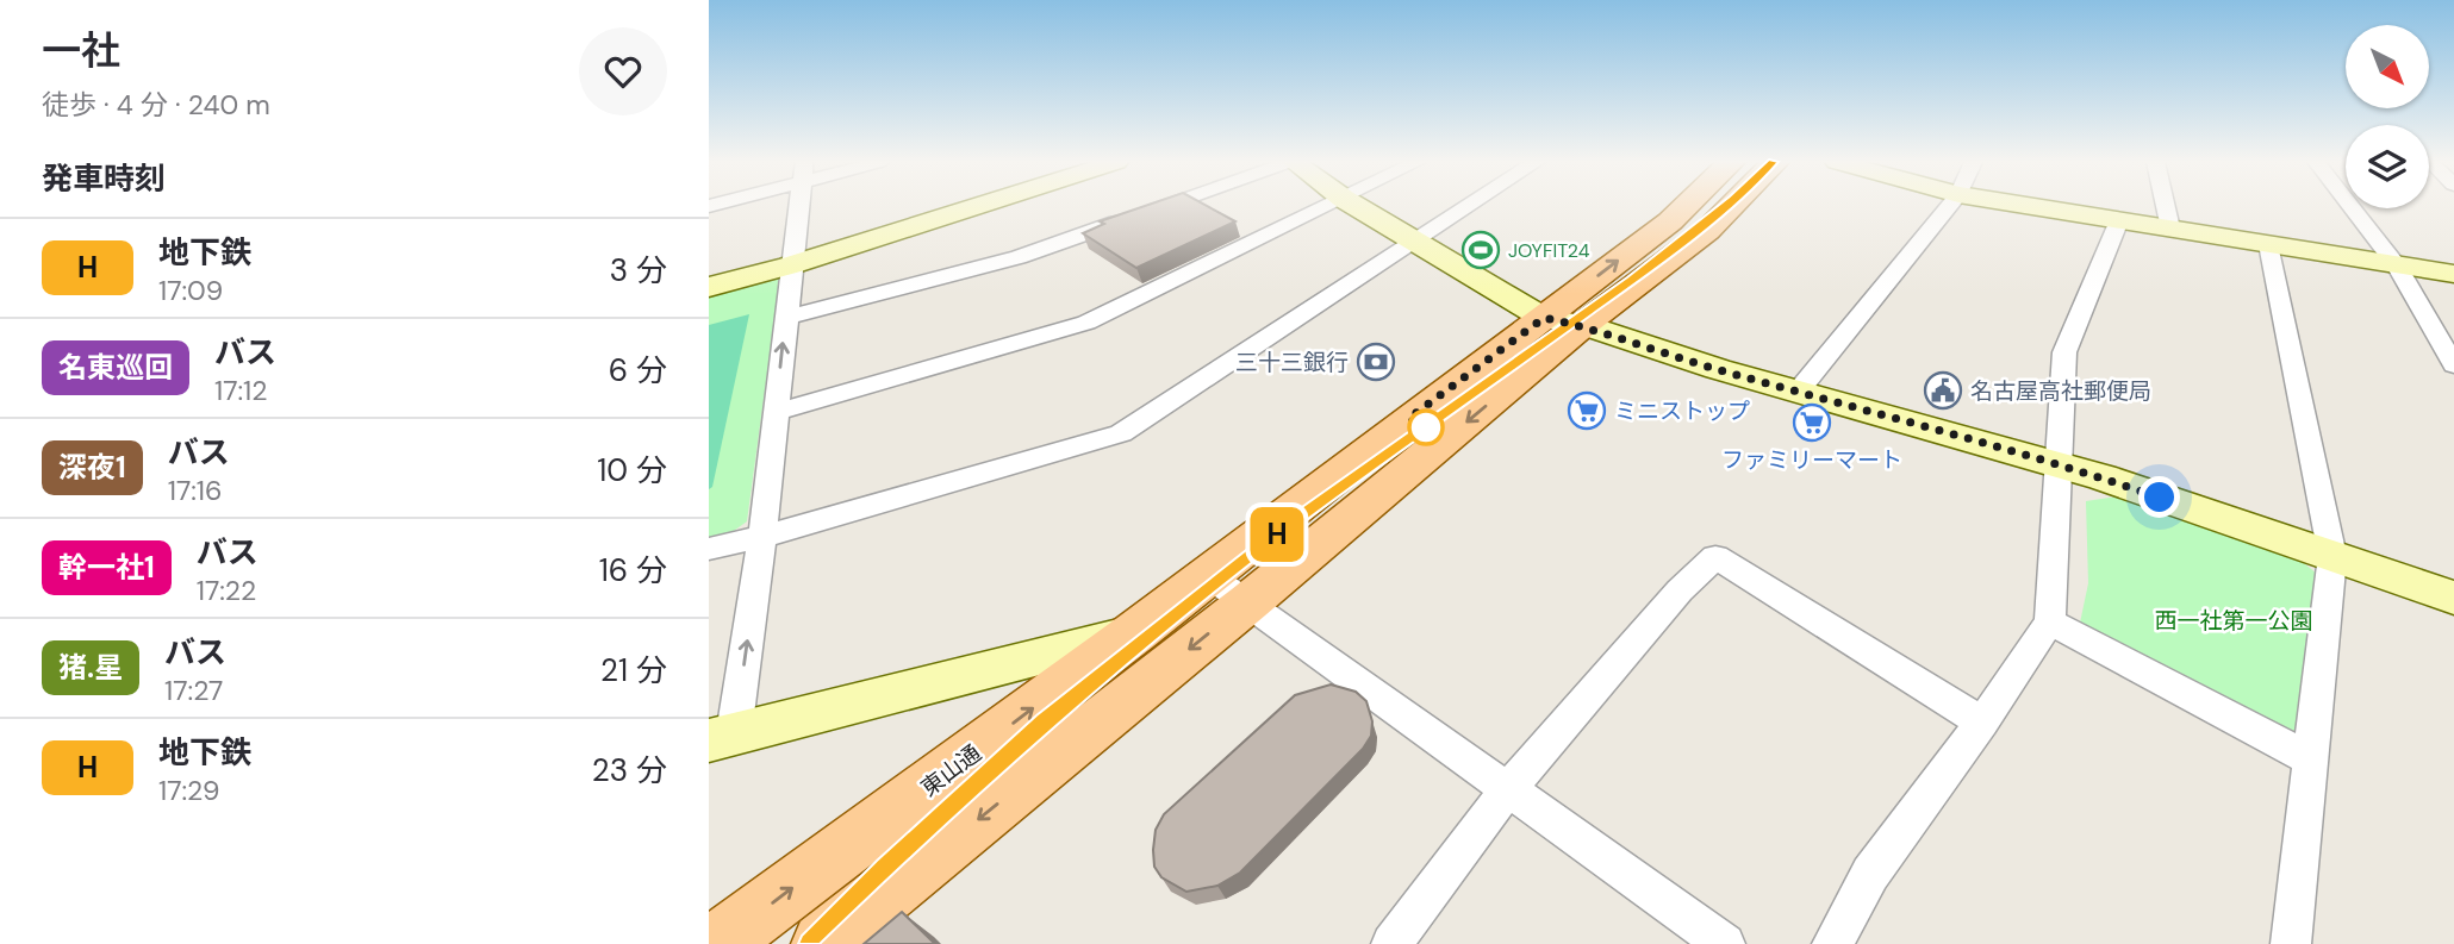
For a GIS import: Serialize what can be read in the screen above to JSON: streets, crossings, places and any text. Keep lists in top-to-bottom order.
{
  "streets": {
    "main road": ["東山通"]
  },
  "parks": ["西一社第一公園"],
  "places": {
    "sports": ["JOYFIT24"],
    "bank": ["三十三銀行"],
    "public building": ["名古屋高社郵便局"],
    "supermarket": ["ミニストップ", "ファミリーマート"]
  },
  "lines": ["metro line H"],
  "north": "bottom right",
  "page": {
    "heading": [
      ["一社", "徒歩 · 4 分 · 240 m"],
      "発車時刻"
    ],
    "on_map": "H",
    "list": [
      {
        "mark": "H",
        "name": "地下鉄",
        "note": "17:09",
        "value": "3 分"
      },
      {
        "mark": "名東巡回",
        "name": "バス",
        "note": "17:12",
        "value": "6 分"
      },
      {
        "mark": "深夜1",
        "name": "バス",
        "note": "17:16",
        "value": "10 分"
      },
      {
        "mark": "幹一社1",
        "name": "バス",
        "note": "17:22",
        "value": "16 分"
      },
      {
        "mark": "猪.星",
        "name": "バス",
        "note": "17:27",
        "value": "21 分"
      },
      {
        "mark": "H",
        "name": "地下鉄",
        "note": "17:29",
        "value": "23 分"
      }
    ]
  }
}
